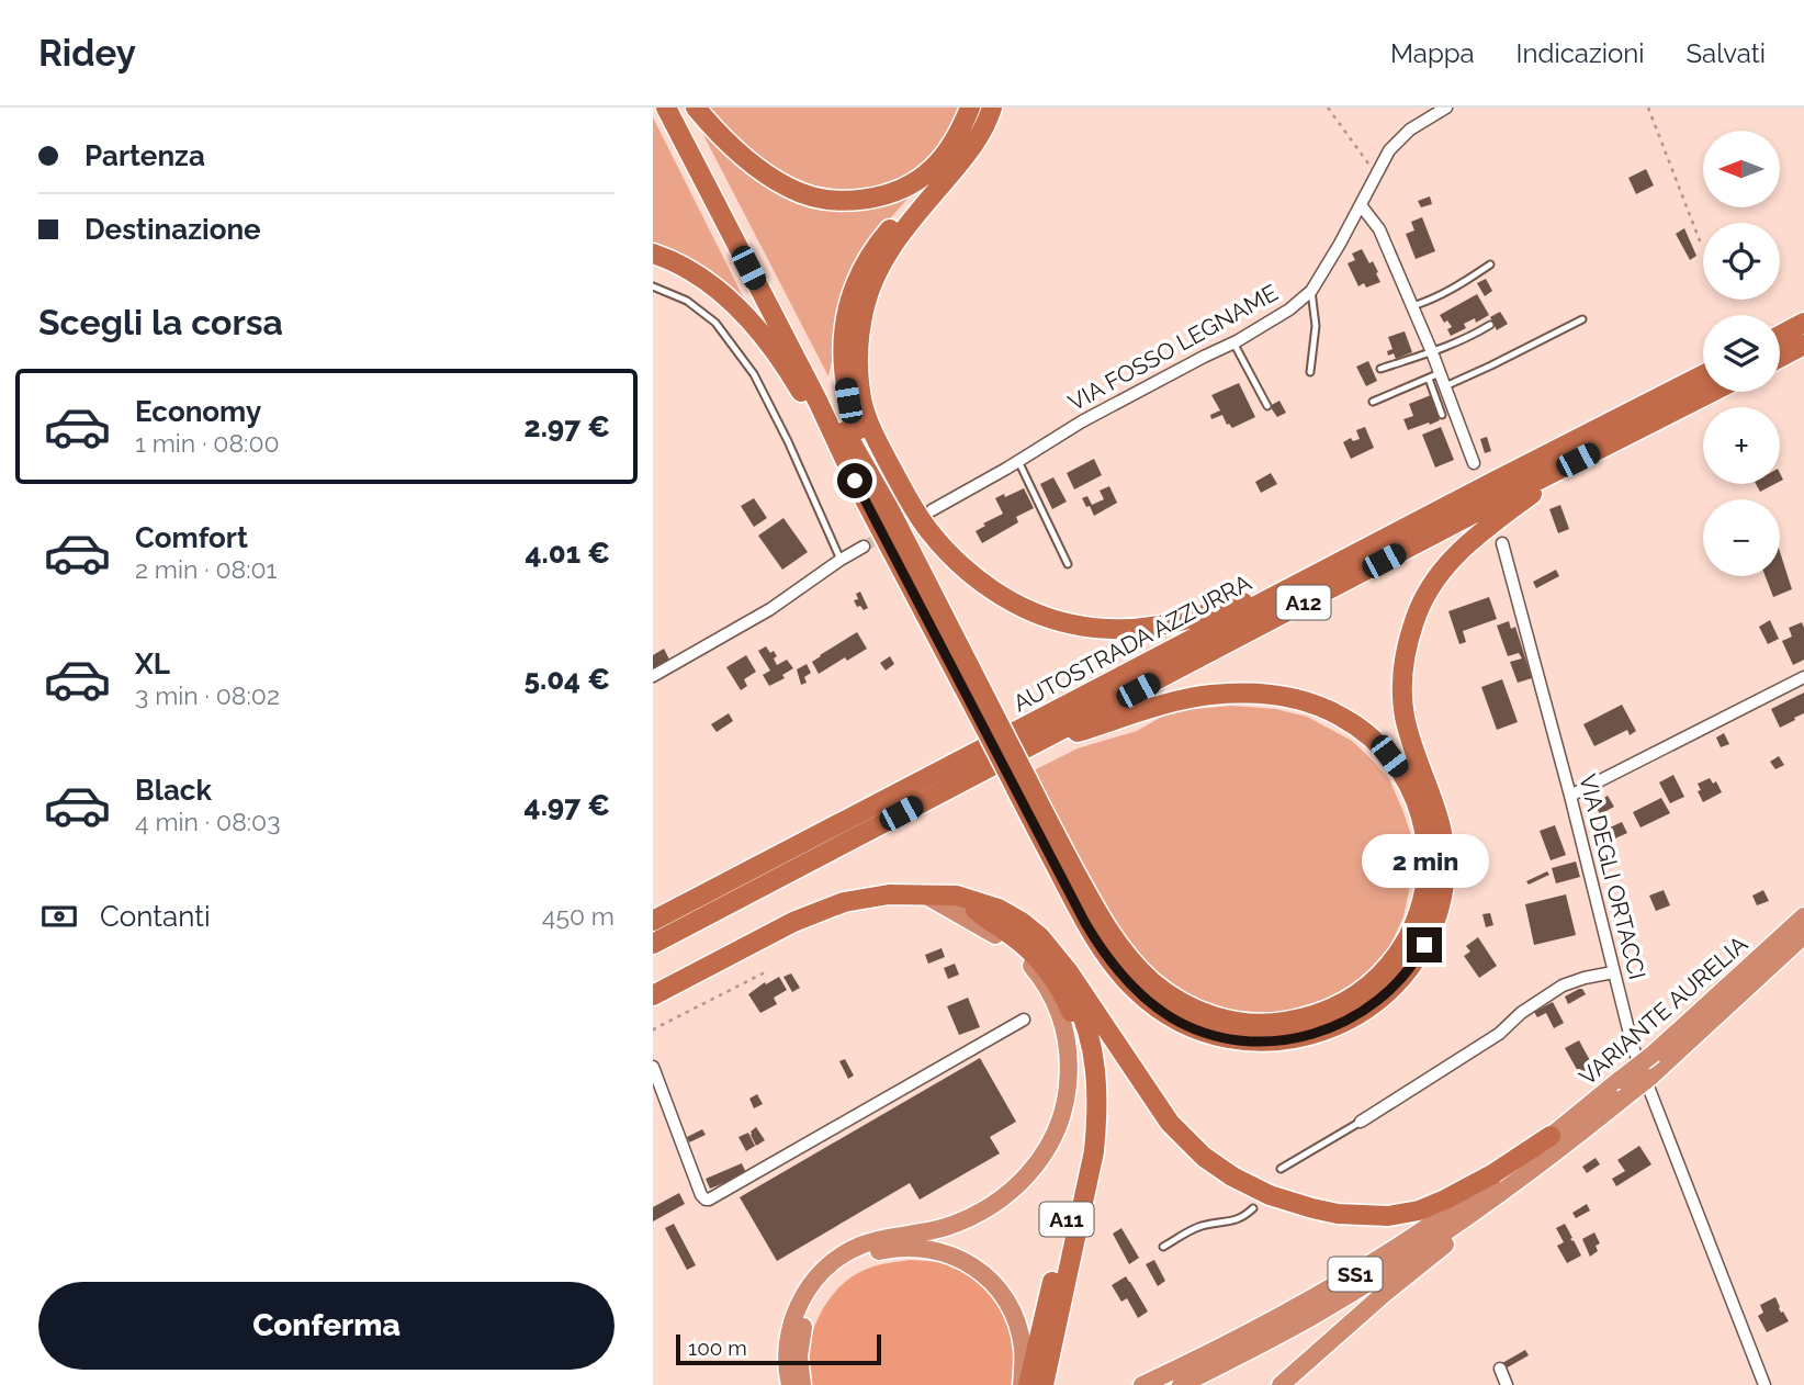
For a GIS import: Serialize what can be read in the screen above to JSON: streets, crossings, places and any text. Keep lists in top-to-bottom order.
{
  "streets": {
    "highway": [
      "A12",
      "AUTOSTRADA AZZURRA",
      "VARIANTE AURELIA",
      "A11",
      "SS1"
    ],
    "street": ["VIA FOSSO LEGNAME", "VIA DEGLI ORTACCI"]
  },
  "crossings": [
    ["VARIANTE AURELIA", "SS1"]
  ],
  "scale_bar": "100 m",
  "north": "left",
  "page": {
    "header": "Ridey",
    "nav": ["Mappa", "Indicazioni", "Salvati"],
    "banner": ["Partenza", "Destinazione"],
    "map_buttons": ["+", "−"],
    "heading": "Scegli la corsa",
    "list": [
      {
        "name": "Economy",
        "note": "1 min · 08:00",
        "value": "2.97 €"
      },
      {
        "name": "Comfort",
        "note": "2 min · 08:01",
        "value": "4.01 €"
      },
      {
        "name": "XL",
        "note": "3 min · 08:02",
        "value": "5.04 €"
      },
      {
        "name": "Black",
        "note": "4 min · 08:03",
        "value": "4.97 €"
      }
    ],
    "bubble": "2 min",
    "pay": ["Contanti", "450 m"],
    "buttons": "Conferma",
    "scale": "100 m"
  }
}
